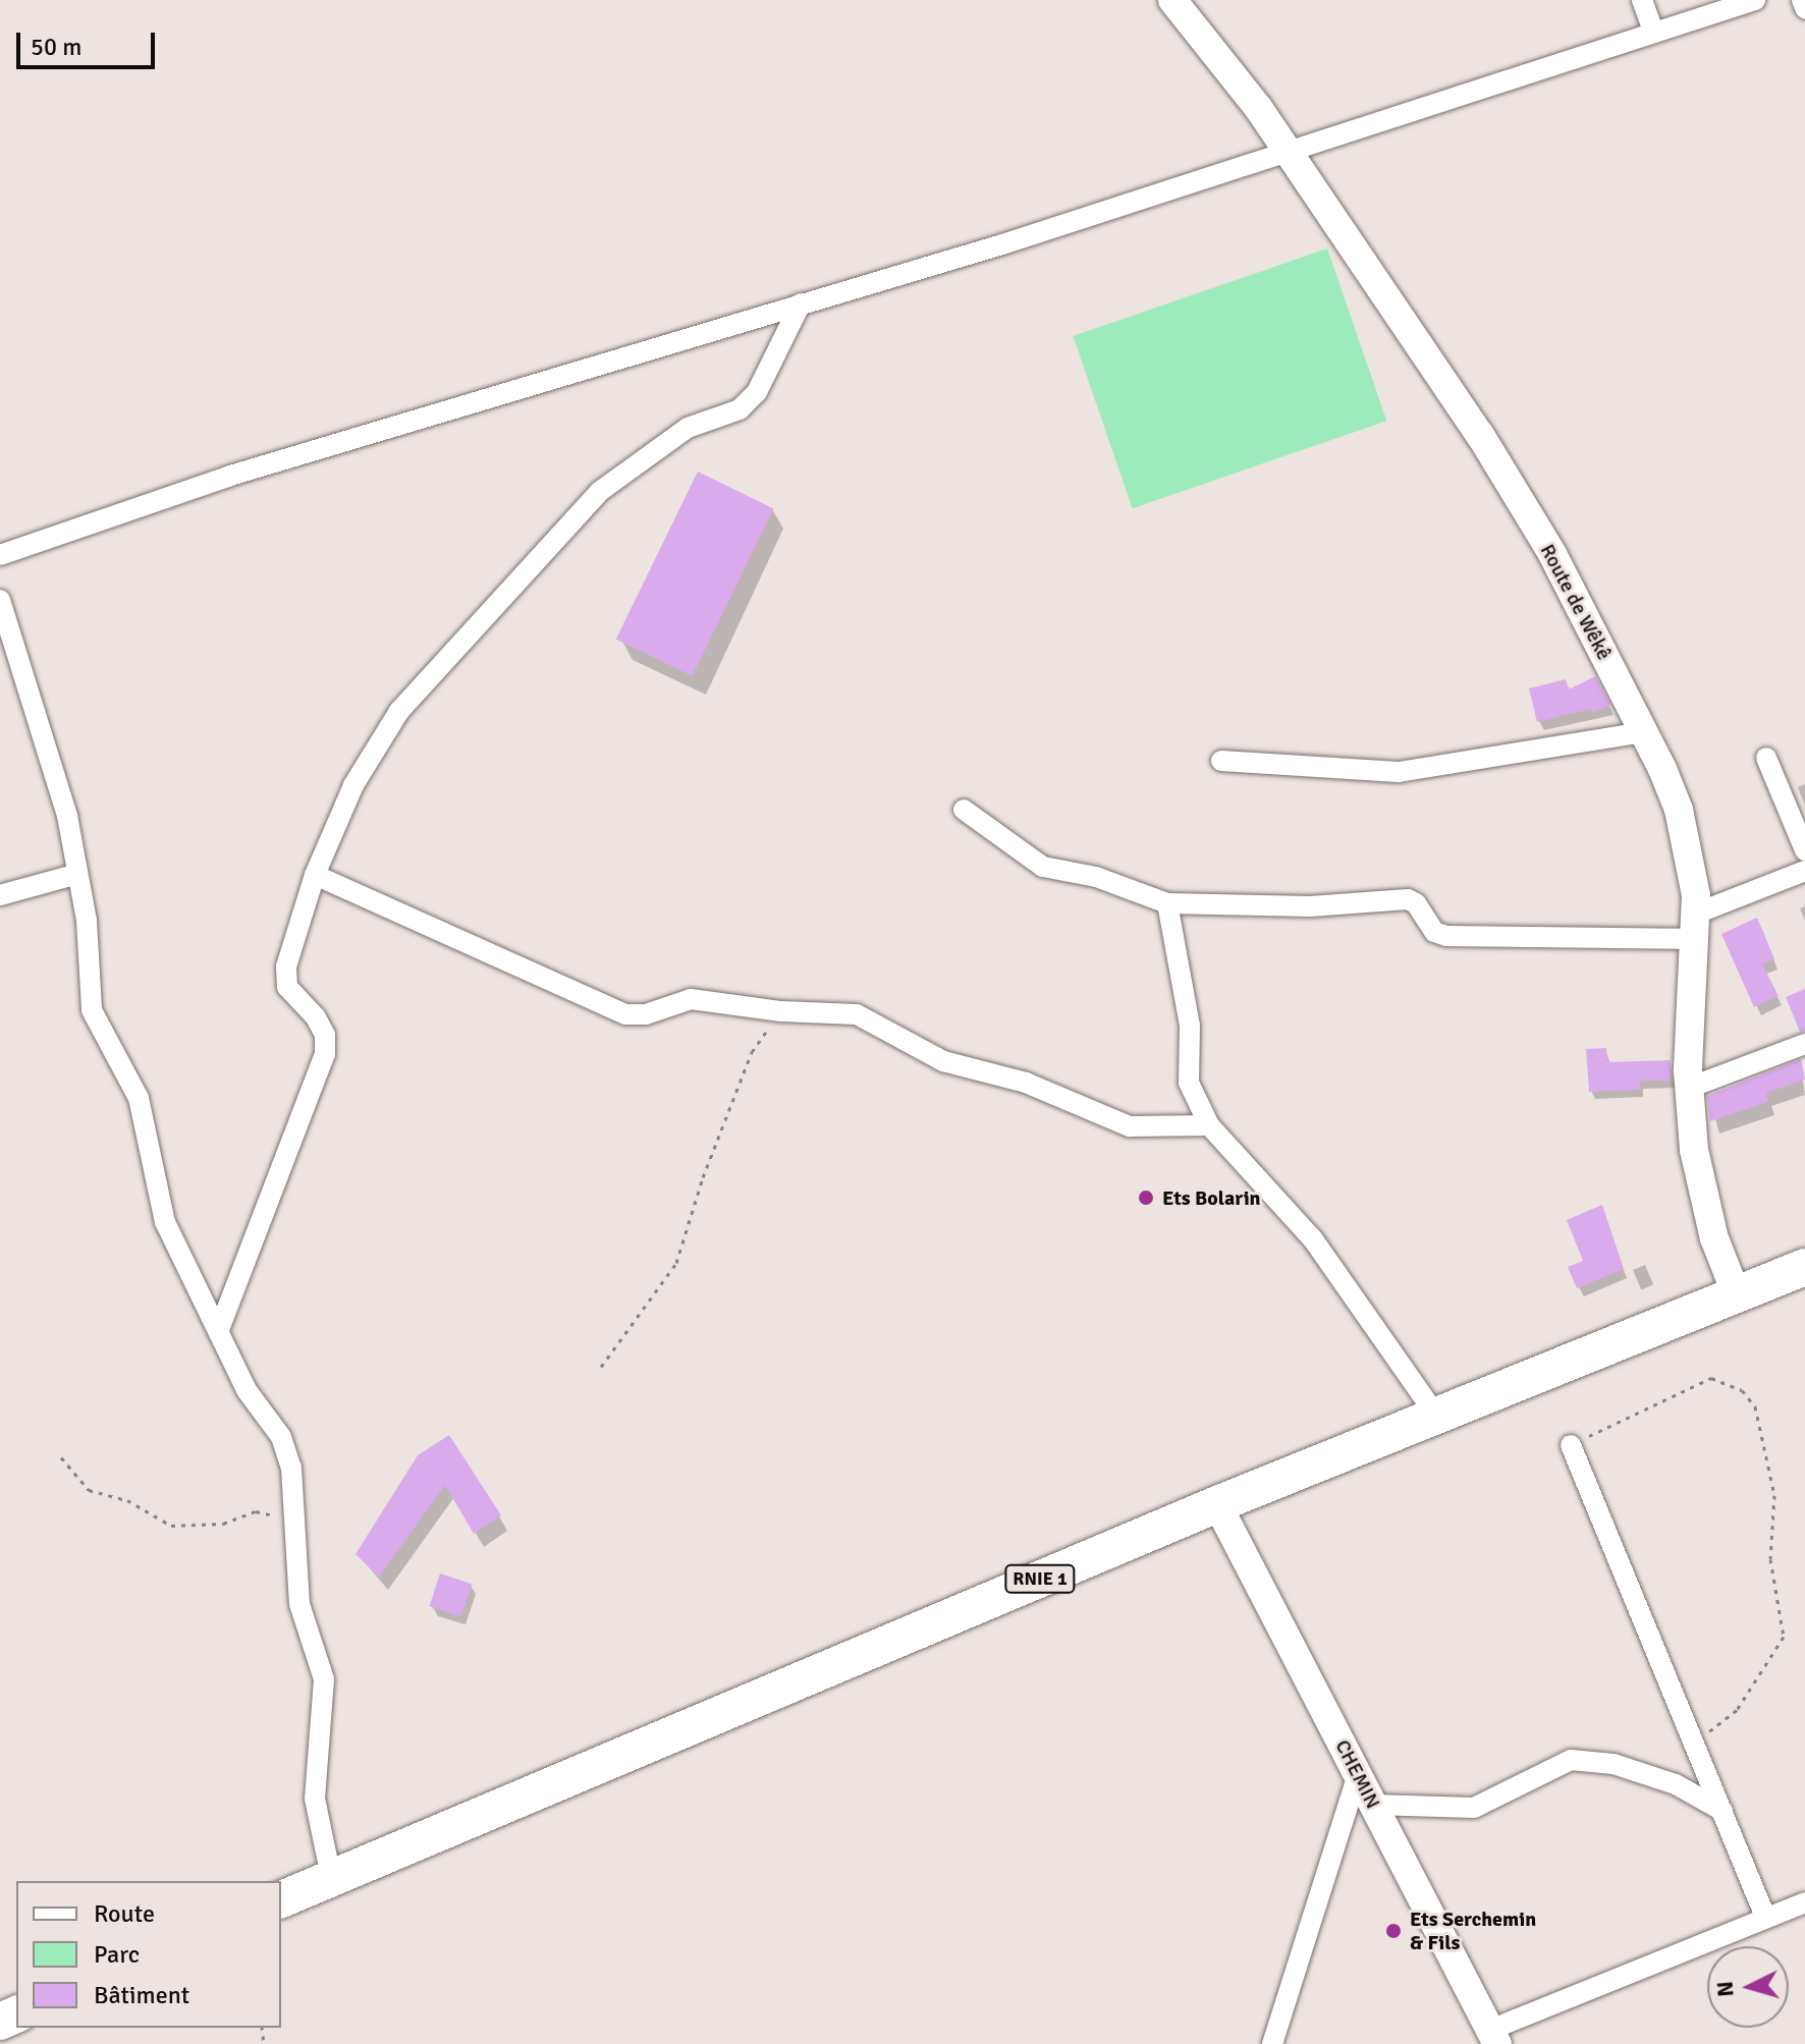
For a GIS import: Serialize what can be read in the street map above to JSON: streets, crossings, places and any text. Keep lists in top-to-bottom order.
{
  "streets": {
    "highway": ["RNIE 1"],
    "street": ["Route de Wêkê", "CHEMIN"]
  },
  "crossings": [
    ["Route de Wêkê", "RNIE 1"],
    ["RNIE 1", "CHEMIN"]
  ],
  "places": ["Ets Bolarin", "Ets Serchemin & Fils"],
  "legend": ["Route", "Parc", "Bâtiment"],
  "scale_bar": "50 m",
  "north": "left"
}
